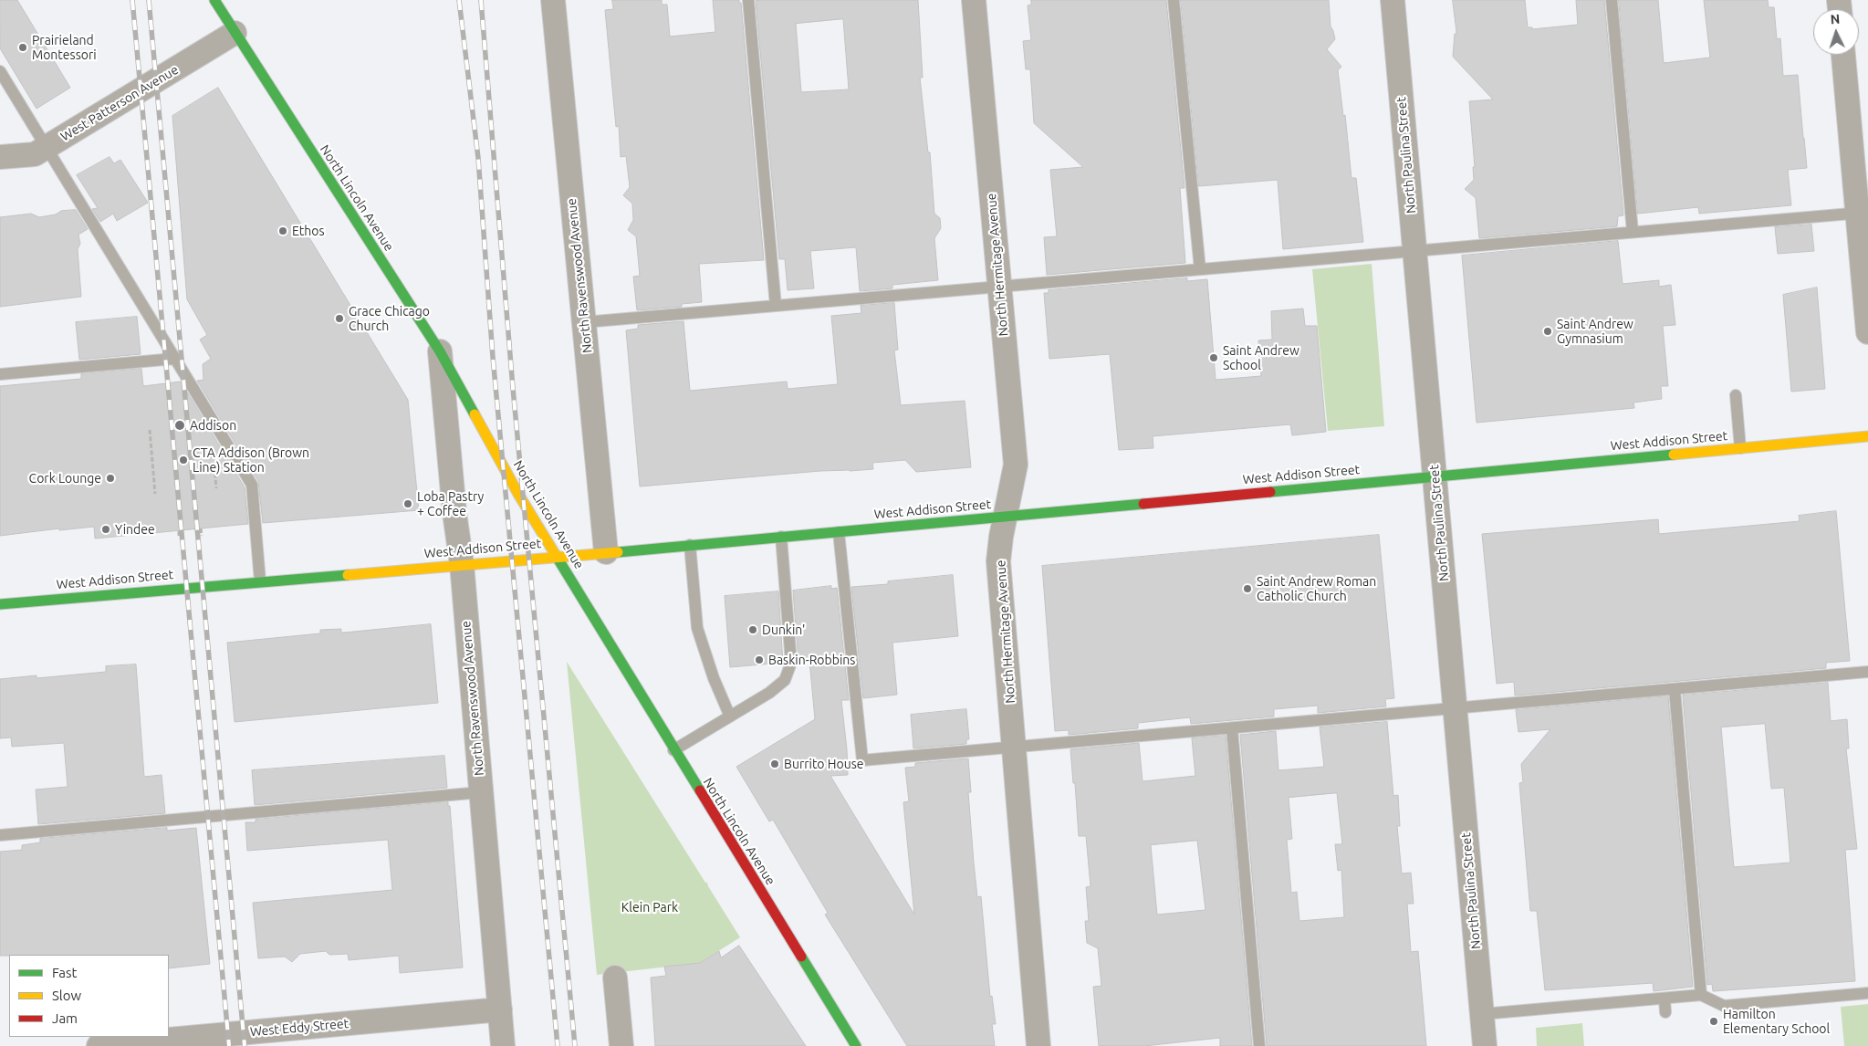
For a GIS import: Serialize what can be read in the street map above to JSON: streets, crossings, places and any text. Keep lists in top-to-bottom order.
{
  "streets": {
    "street": [
      "West Patterson Avenue",
      "North Paulina Street",
      "North Lincoln Avenue",
      "North Hermitage Avenue",
      "North Ravenswood Avenue",
      "West Addison Street",
      "West Eddy Street"
    ]
  },
  "crossings": [
    ["West Patterson Avenue", "North Lincoln Avenue"],
    ["North Paulina Street", "West Addison Street"],
    ["North Lincoln Avenue", "North Ravenswood Avenue"],
    ["North Lincoln Avenue", "West Addison Street"],
    ["North Hermitage Avenue", "West Addison Street"],
    ["North Ravenswood Avenue", "West Addison Street"],
    ["North Ravenswood Avenue", "West Eddy Street"]
  ],
  "parks": ["Klein Park"],
  "places": [
    "Prairieland Montessori",
    "Ethos",
    "Grace Chicago Church",
    "Saint Andrew Gymnasium",
    "Saint Andrew School",
    "Addison",
    "CTA Addison (Brown Line) Station",
    "Cork Lounge",
    "Loba Pastry + Coffee",
    "Yindee",
    "Saint Andrew Roman Catholic Church",
    "Dunkin'",
    "Baskin-Robbins",
    "Burrito House",
    "Hamilton Elementary School"
  ],
  "legend": ["Fast", "Slow", "Jam"],
  "north": "top"
}
